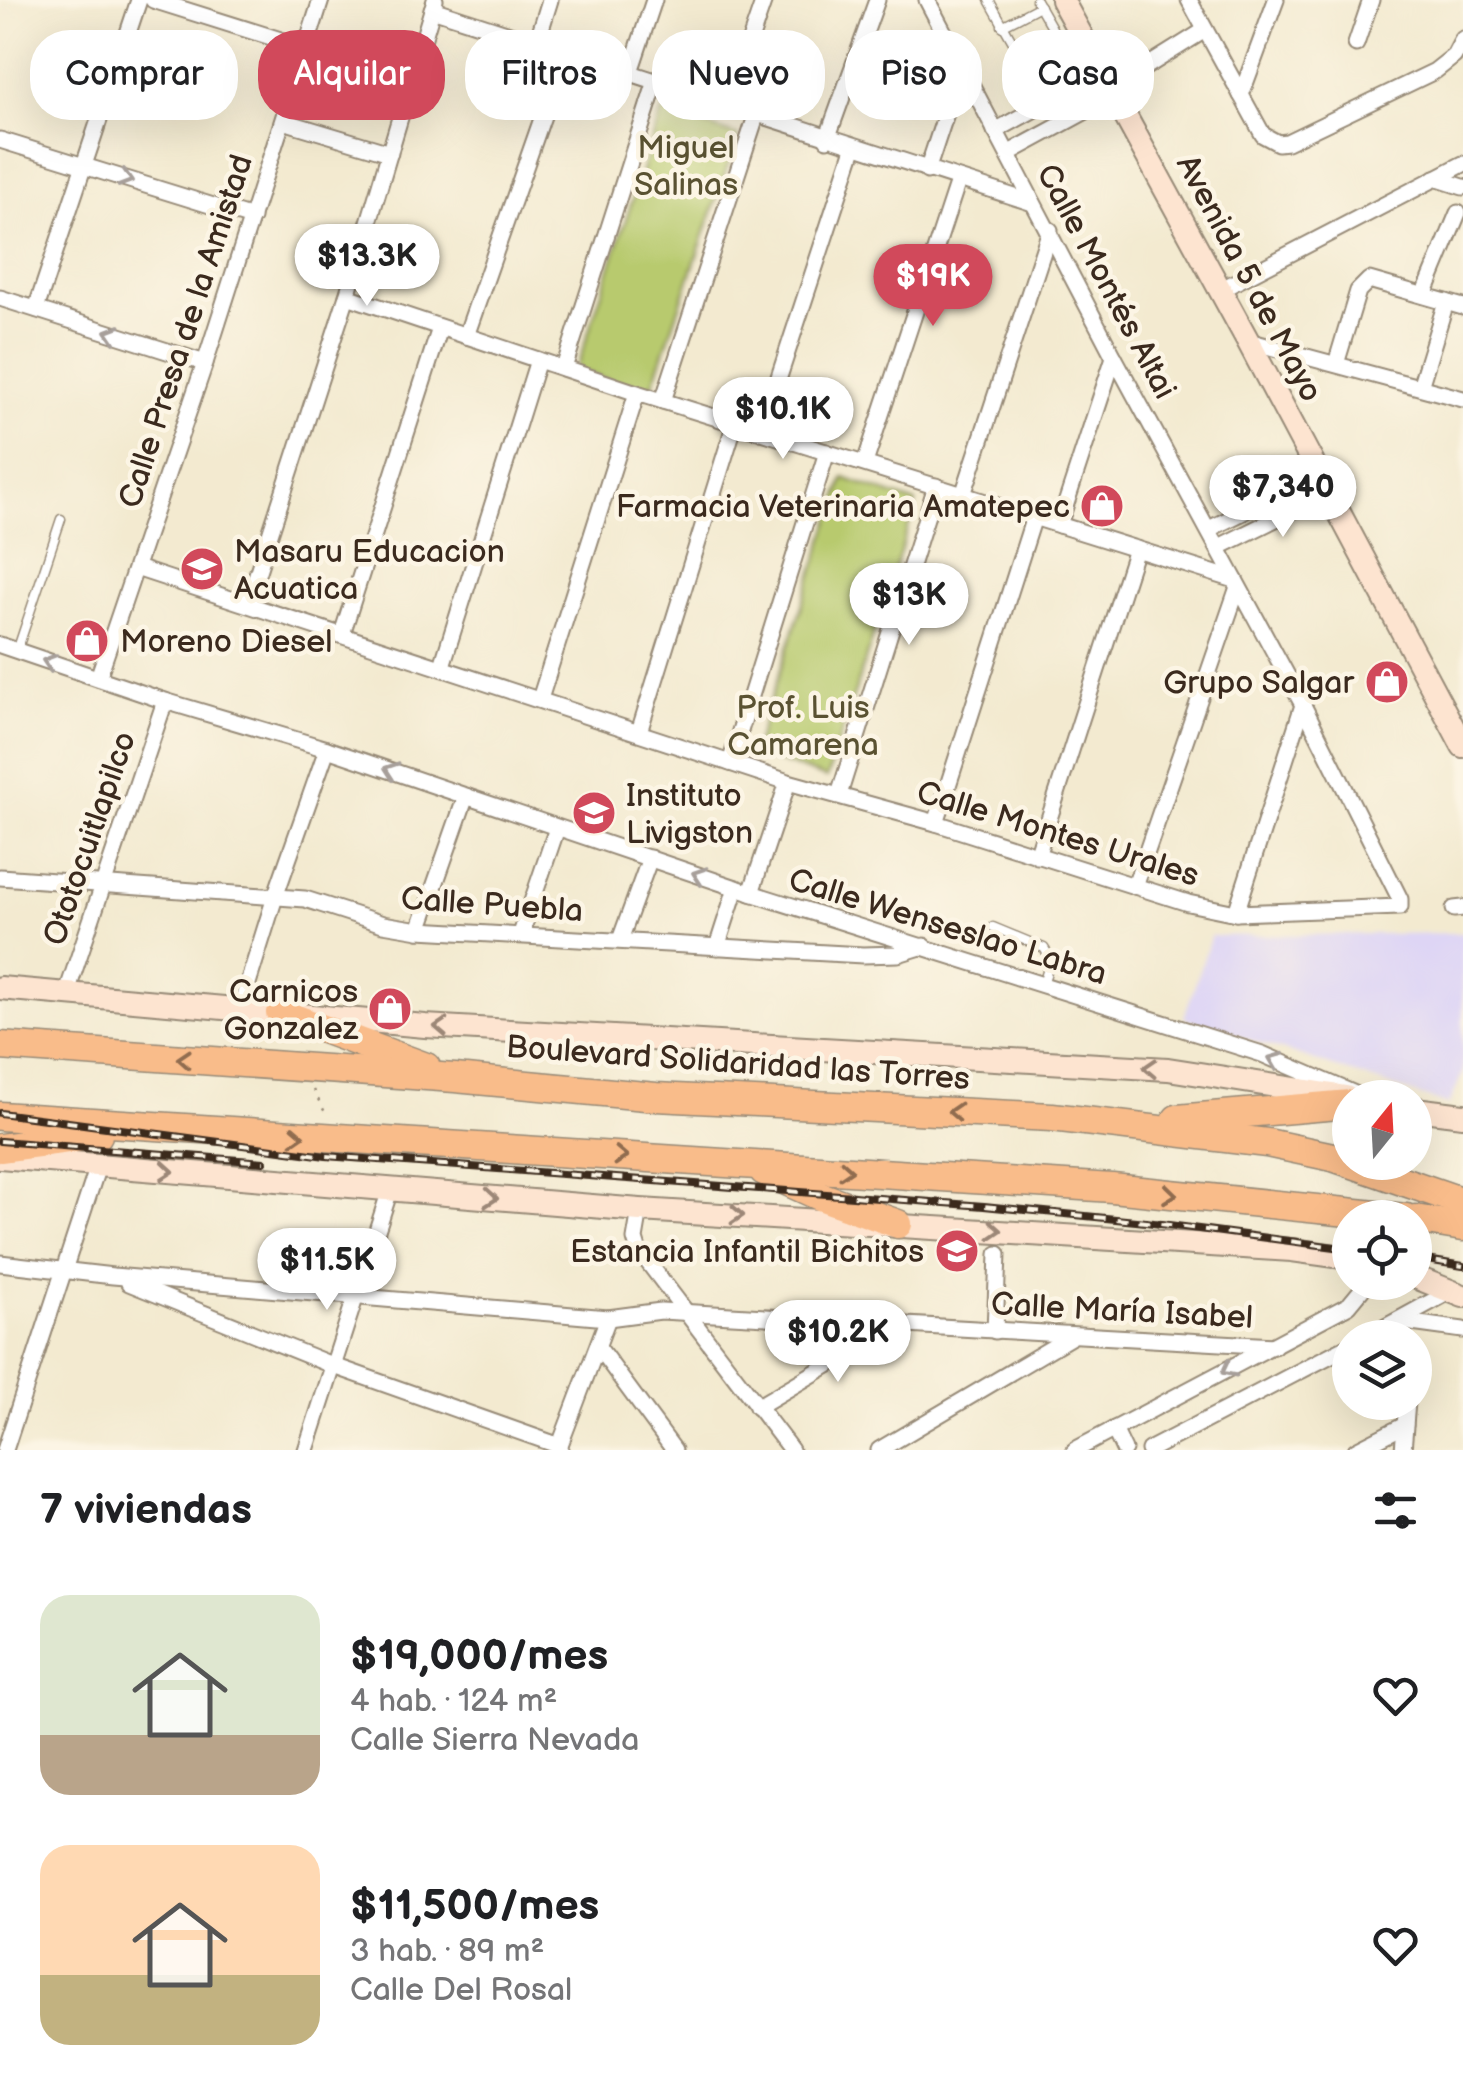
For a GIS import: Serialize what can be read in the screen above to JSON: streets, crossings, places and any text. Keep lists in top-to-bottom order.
{
  "streets": {
    "highway": ["Boulevard Solidaridad las Torres"],
    "main road": ["Avenida 5 de Mayo"],
    "street": [
      "Calle Montés Altai",
      "Calle Presa de la Amistad",
      "Calle Montes Urales",
      "Ototocuitlapilco",
      "Calle Puebla",
      "Calle Wenseslao Labra",
      "Calle María Isabel"
    ]
  },
  "crossings": [
    ["Calle Montés Altai", "Calle Montes Urales"],
    ["Calle Presa de la Amistad", "Calle Montes Urales"],
    ["Calle Presa de la Amistad", "Calle Wenseslao Labra"],
    ["Ototocuitlapilco", "Calle Puebla"],
    ["Ototocuitlapilco", "Calle Wenseslao Labra"],
    ["Ototocuitlapilco", "Boulevard Solidaridad las Torres"],
    ["Calle Puebla", "Calle Wenseslao Labra"]
  ],
  "one_way": ["Calle Wenseslao Labra"],
  "parks": ["Miguel Salinas", "Prof. Luis Camarena"],
  "places": {
    "shop": [
      "Farmacia Veterinaria Amatepec",
      "Moreno Diesel",
      "Grupo Salgar",
      "Carnicos Gonzalez"
    ],
    "school or university": ["Masaru Educacion Acuatica", "Instituto Livigston", "Estancia Infantil Bichitos"]
  },
  "north": "top",
  "page": {
    "chip": [
      "Comprar",
      "Alquilar",
      "Filtros",
      "Nuevo",
      "Piso",
      "Casa"
    ],
    "price": [
      "$13.3K",
      "$19K",
      "$10.1K",
      "$7,340",
      "$13K",
      "$11.5K",
      "$10.2K"
    ],
    "heading": "7 viviendas",
    "list": [
      {
        "name": "$19,000/mes",
        "note": "4 hab. · 124 m² · Calle Sierra Nevada"
      },
      {
        "name": "$11,500/mes",
        "note": "3 hab. · 89 m² · Calle Del Rosal"
      }
    ]
  }
}
